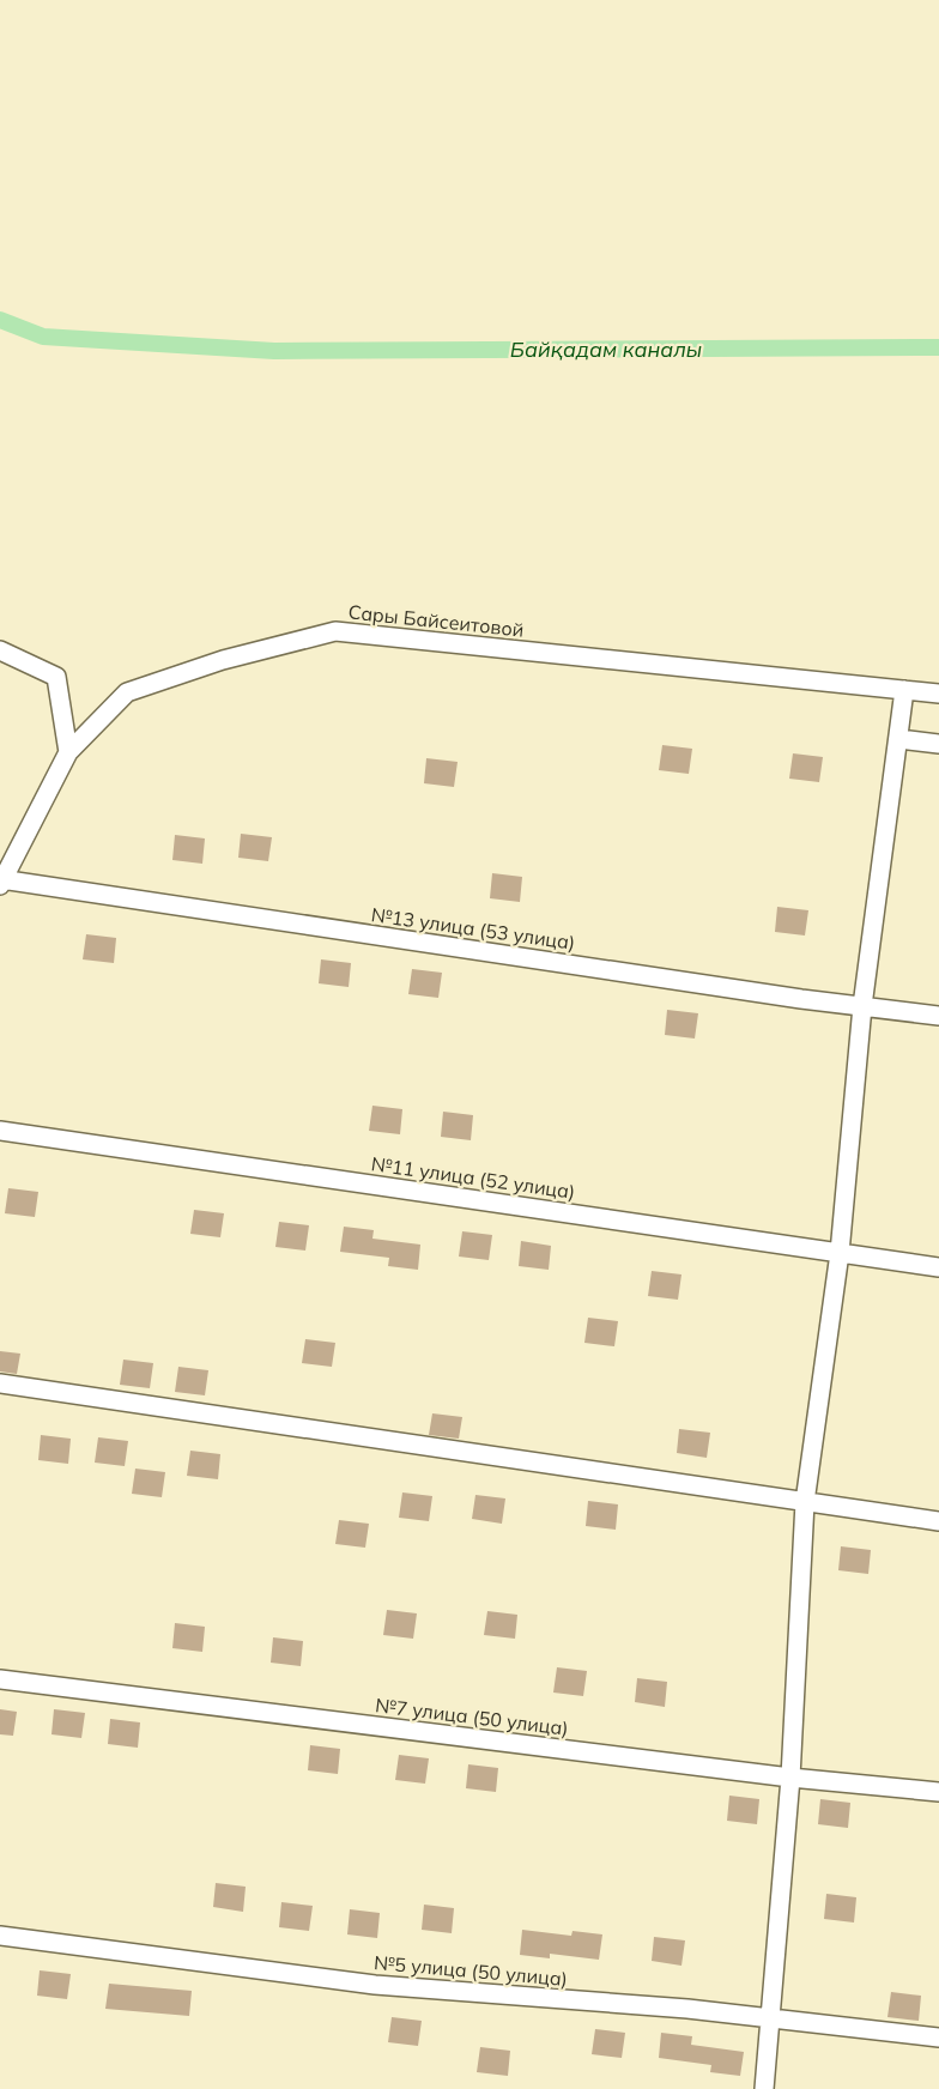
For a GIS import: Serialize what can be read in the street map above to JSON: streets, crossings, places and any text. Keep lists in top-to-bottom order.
{
  "streets": {
    "street": [
      "Сары Байсеитовой",
      "№13 улица (53 улица)",
      "№11 улица (52 улица)",
      "№7 улица (50 улица)",
      "№5 улица (50 улица)"
    ]
  },
  "crossings": [
    ["Сары Байсеитовой", "№13 улица (53 улица)"]
  ],
  "water": ["Байқадам каналы"]
}
